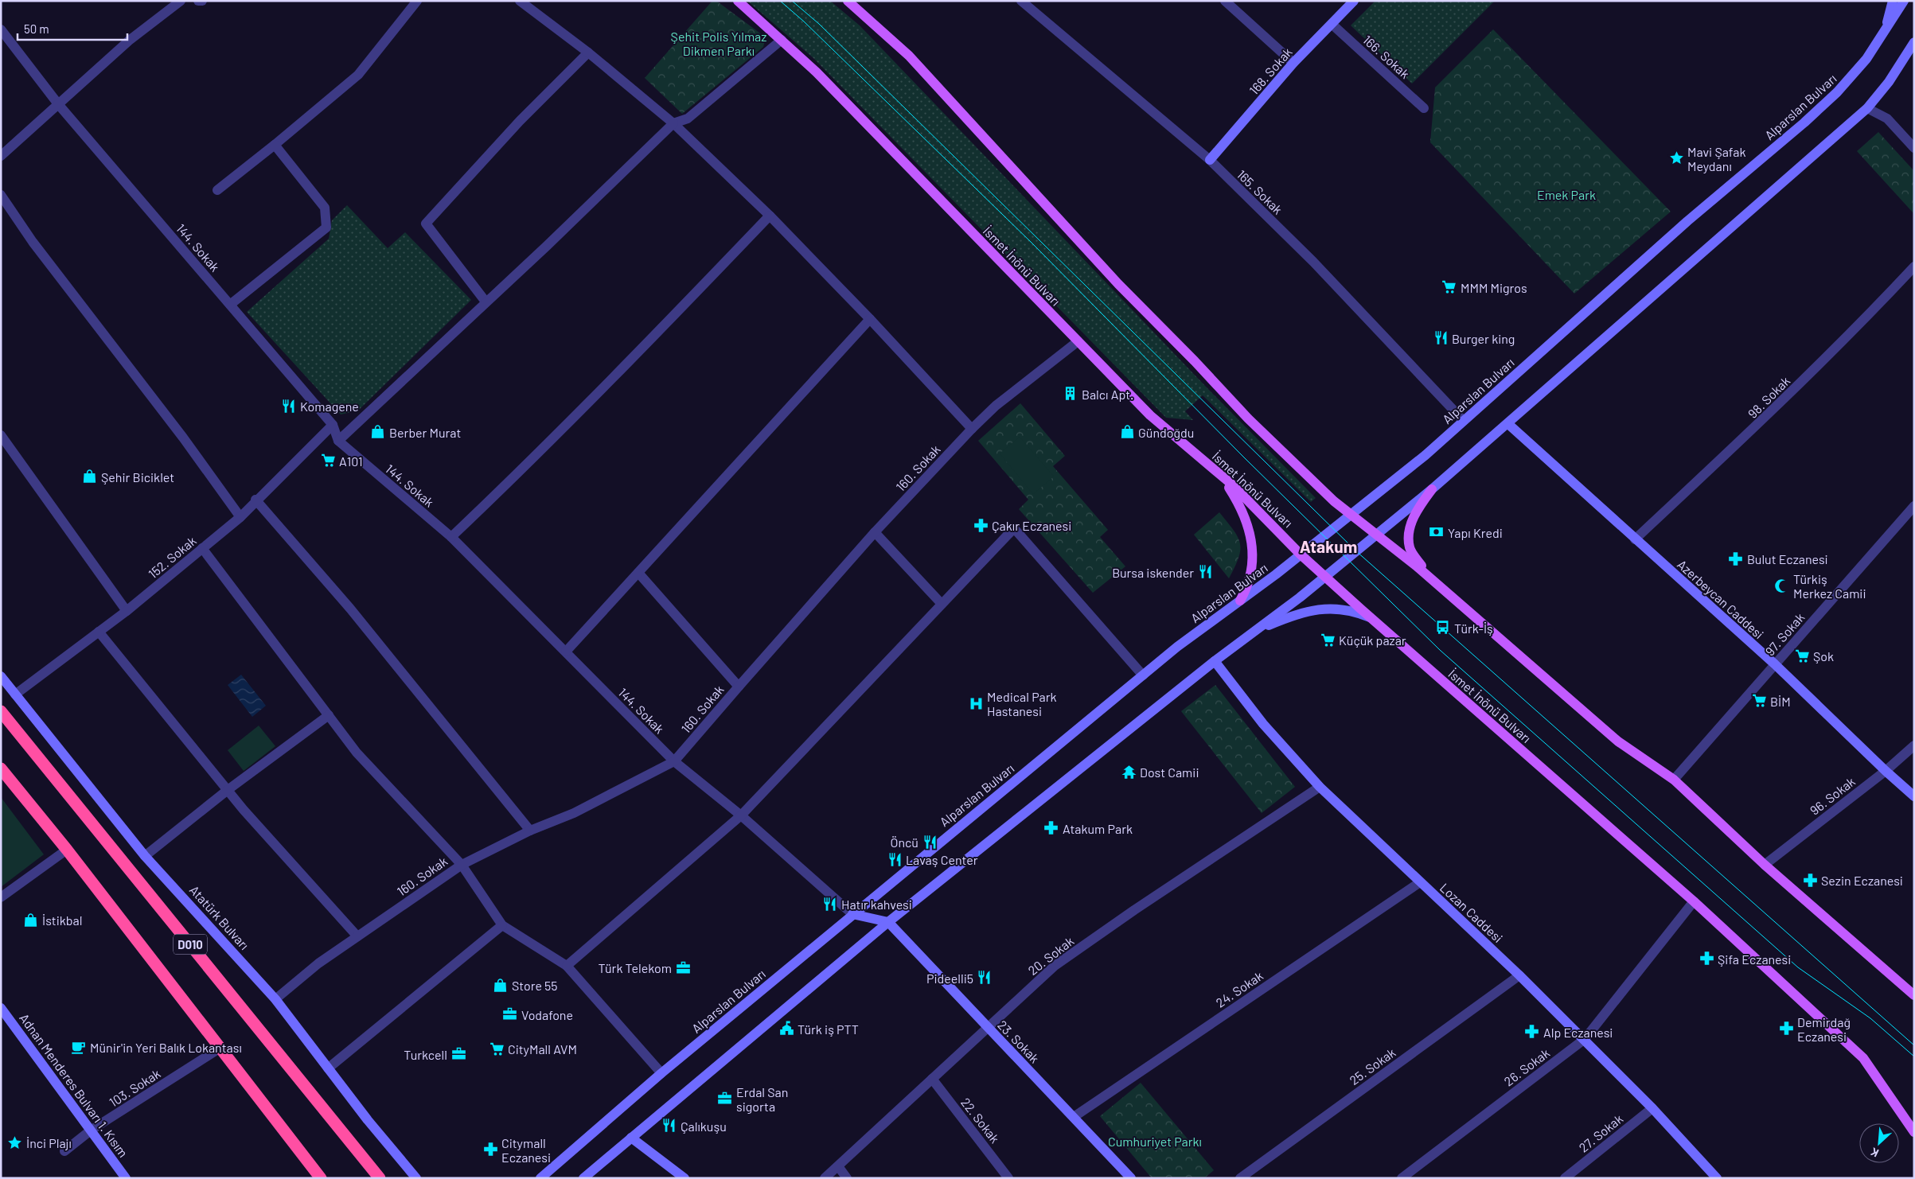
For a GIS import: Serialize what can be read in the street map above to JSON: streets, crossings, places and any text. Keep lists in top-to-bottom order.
{
  "streets": {
    "highway": ["D010"],
    "main road": [
      "168. Sokak",
      "Alparslan Bulvarı",
      "İsmet İnönü Bulvarı",
      "Azerbeycan Caddesi",
      "Lozan Caddesi",
      "Atatürk Bulvarı",
      "23. Sokak",
      "Adnan Menderes Bulvarı 1. Kısım"
    ],
    "street": [
      "166. Sokak",
      "165. Sokak",
      "144. Sokak",
      "98. Sokak",
      "160. Sokak",
      "152. Sokak",
      "97. Sokak",
      "96. Sokak",
      "20. Sokak",
      "24. Sokak",
      "25. Sokak",
      "26. Sokak",
      "103. Sokak",
      "22. Sokak",
      "27. Sokak"
    ]
  },
  "crossings": [
    ["166. Sokak", "168. Sokak"],
    ["168. Sokak", "165. Sokak"],
    ["Alparslan Bulvarı", "165. Sokak"],
    ["Alparslan Bulvarı", "144. Sokak"],
    ["Alparslan Bulvarı", "İsmet İnönü Bulvarı"],
    ["144. Sokak", "160. Sokak"],
    ["144. Sokak", "152. Sokak"],
    ["İsmet İnönü Bulvarı", "160. Sokak"],
    ["İsmet İnönü Bulvarı", "26. Sokak"],
    ["98. Sokak", "Azerbeycan Caddesi"],
    ["160. Sokak", "Atatürk Bulvarı"],
    ["152. Sokak", "Atatürk Bulvarı"],
    ["Azerbeycan Caddesi", "97. Sokak"],
    ["Azerbeycan Caddesi", "96. Sokak"],
    ["Lozan Caddesi", "20. Sokak"],
    ["Lozan Caddesi", "24. Sokak"],
    ["Lozan Caddesi", "25. Sokak"],
    ["Lozan Caddesi", "26. Sokak"],
    ["Lozan Caddesi", "27. Sokak"],
    ["20. Sokak", "23. Sokak"],
    ["20. Sokak", "22. Sokak"],
    ["24. Sokak", "23. Sokak"],
    ["Adnan Menderes Bulvarı 1. Kısım", "103. Sokak"]
  ],
  "districts": ["Atakum"],
  "parks": ["Şehit Polis Yılmaz Dikmen Parkı", "Emek Park", "Cumhuriyet Parkı"],
  "places": {
    "place": ["Mavi Şafak Meydanı", "İnci Plajı"],
    "supermarket": [
      "MMM Migros",
      "A101",
      "Küçük pazar",
      "Şok",
      "BİM",
      "CityMall AVM"
    ],
    "restaurant": [
      "Burger king",
      "Komagene",
      "Bursa iskender",
      "Öncü",
      "Lavaş Center",
      "Hatır kahvesi",
      "Pideelli5",
      "Çalıkuşu"
    ],
    "building": ["Balcı Apt."],
    "shop": [
      "Berber Murat",
      "Gündoğdu",
      "Şehir Biciklet",
      "İstikbal",
      "Store 55"
    ],
    "pharmacy": [
      "Çakır Eczanesi",
      "Bulut Eczanesi",
      "Atakum Park",
      "Sezin Eczanesi",
      "Şifa Eczanesi",
      "Demirdağ Eczanesi",
      "Alp Eczanesi",
      "Citymall Eczanesi"
    ],
    "bank": ["Yapı Kredi"],
    "mosque": ["Türkiş Merkez Camii"],
    "bus stop": ["Türk-İş"],
    "hospital": ["Medical Park Hastanesi"],
    "temple": ["Dost Camii"],
    "office": [
      "Türk Telekom",
      "Vodafone",
      "Turkcell",
      "Erdal San sigorta"
    ],
    "public building": ["Türk iş PTT"],
    "cafe": ["Münir'in Yeri Balık Lokantası"]
  },
  "scale_bar": "50 m",
  "north": "bottom left"
}
